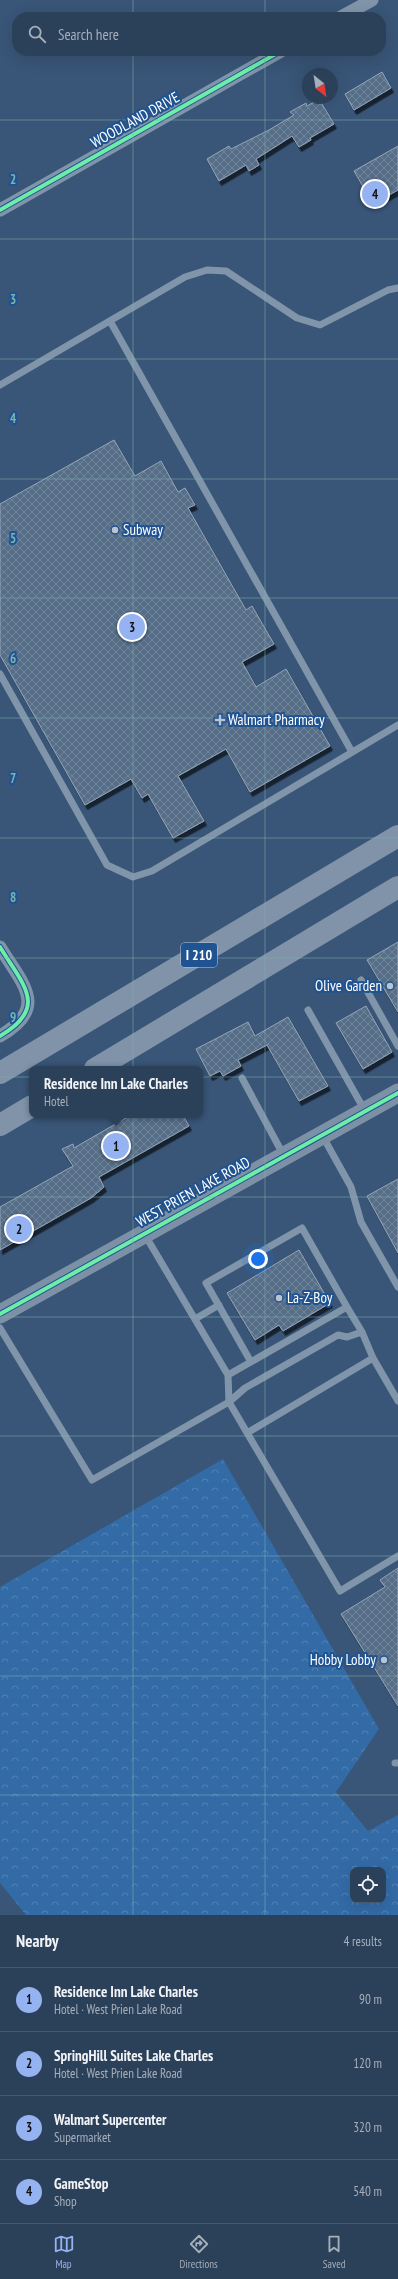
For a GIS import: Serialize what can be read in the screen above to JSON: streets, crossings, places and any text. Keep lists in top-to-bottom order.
{
  "streets": {
    "highway": ["I 210"],
    "street": ["WOODLAND DRIVE", "WEST PRIEN LAKE ROAD"]
  },
  "places": {
    "other": [
      "Subway",
      "Olive Garden",
      "La-Z-Boy",
      "Hobby Lobby"
    ],
    "health": ["Walmart Pharmacy"]
  },
  "north": "bottom right",
  "page": {
    "search": "Search here",
    "pins": [
      "4",
      "3",
      "1",
      "2"
    ],
    "popup": ["Residence Inn Lake Charles", "Hotel"],
    "heading": ["Nearby", "4 results"],
    "list": [
      {
        "mark": "1",
        "name": "Residence Inn Lake Charles",
        "note": "Hotel · West Prien Lake Road",
        "value": "90 m"
      },
      {
        "mark": "2",
        "name": "SpringHill Suites Lake Charles",
        "note": "Hotel · West Prien Lake Road",
        "value": "120 m"
      },
      {
        "mark": "3",
        "name": "Walmart Supercenter",
        "note": "Supermarket",
        "value": "320 m"
      },
      {
        "mark": "4",
        "name": "GameStop",
        "note": "Shop",
        "value": "540 m"
      }
    ],
    "nav": ["Map", "Directions", "Saved"]
  },
  "grid": {
    "rows": [
      "2",
      "3",
      "4",
      "5",
      "6",
      "7",
      "8",
      "9"
    ]
  }
}
